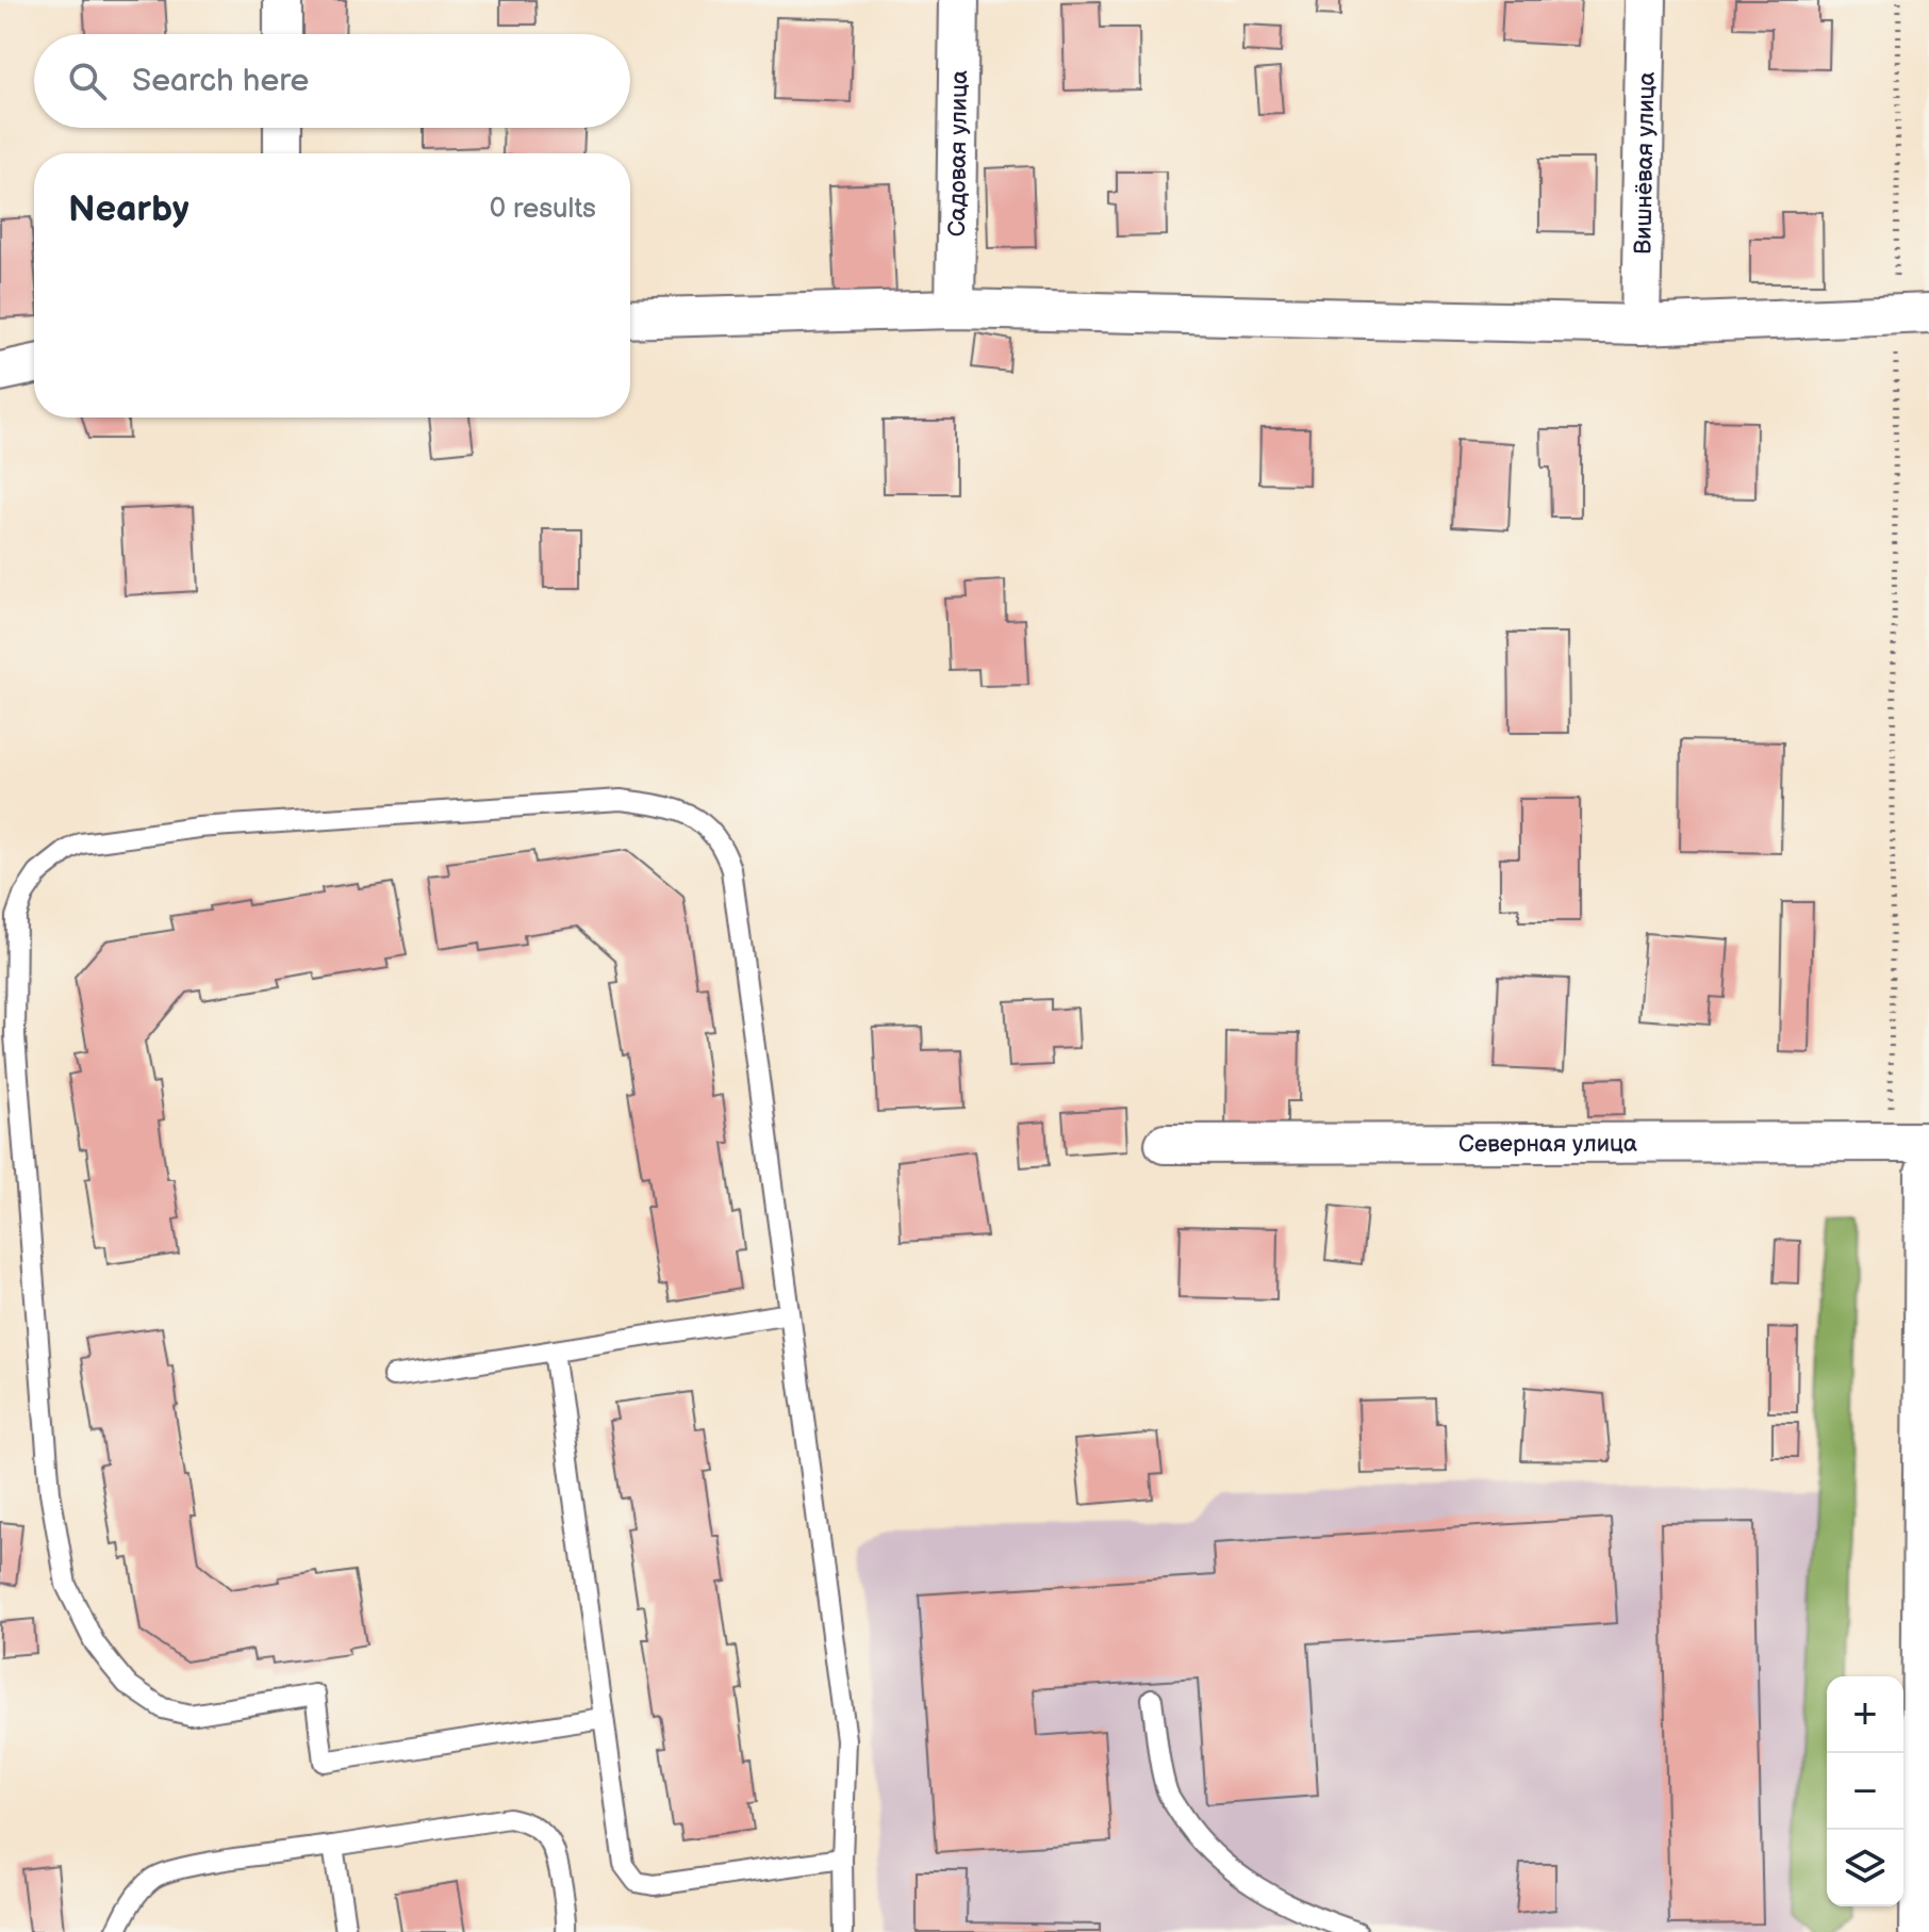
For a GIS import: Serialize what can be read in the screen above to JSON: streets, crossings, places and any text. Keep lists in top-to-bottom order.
{
  "streets": {
    "street": ["Садовая улица", "Вишнёвая улица", "Северная улица"]
  },
  "page": {
    "search": "Search here",
    "heading": ["Nearby", "0 results"],
    "map_buttons": ["+", "−"]
  }
}
